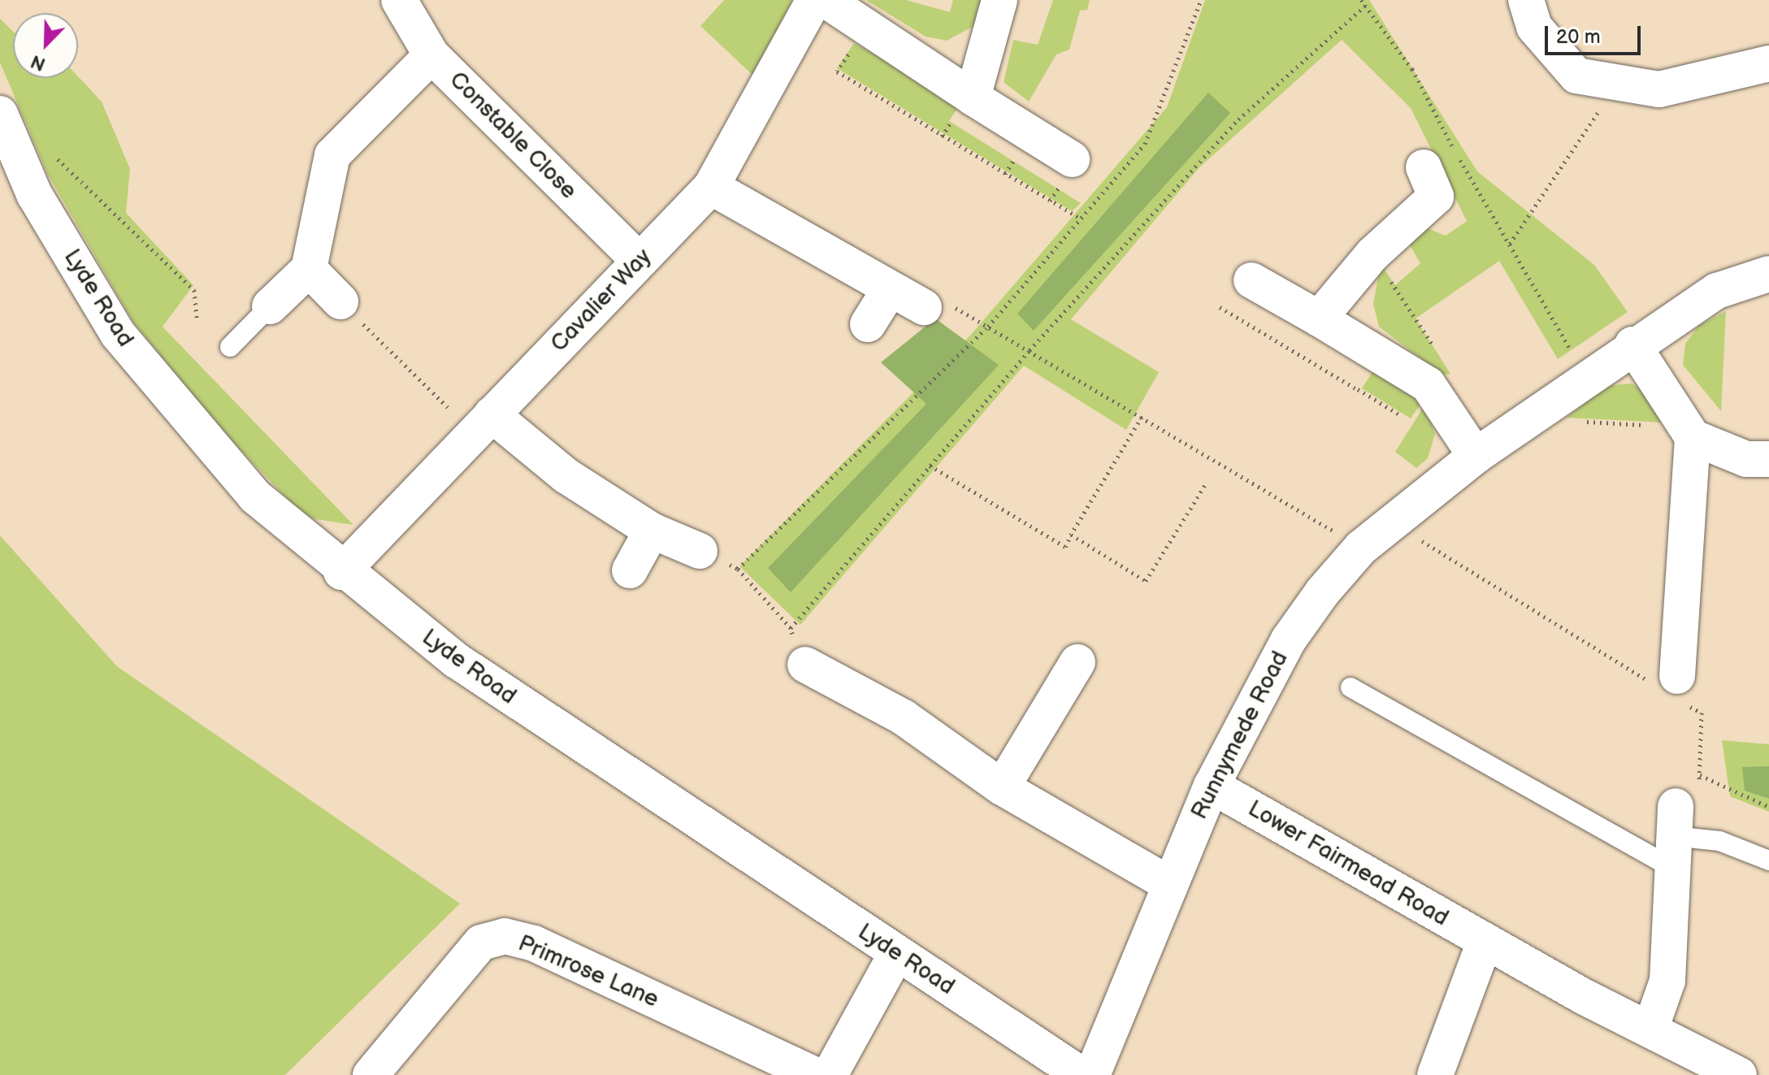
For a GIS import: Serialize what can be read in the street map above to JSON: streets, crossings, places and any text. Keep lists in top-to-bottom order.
{
  "streets": {
    "street": [
      "Constable Close",
      "Lyde Road",
      "Cavalier Way",
      "Runnymede Road",
      "Lower Fairmead Road",
      "Primrose Lane"
    ]
  },
  "crossings": [
    ["Constable Close", "Cavalier Way"],
    ["Lyde Road", "Cavalier Way"],
    ["Runnymede Road", "Lower Fairmead Road"]
  ],
  "scale_bar": "20 m",
  "north": "bottom left"
}
